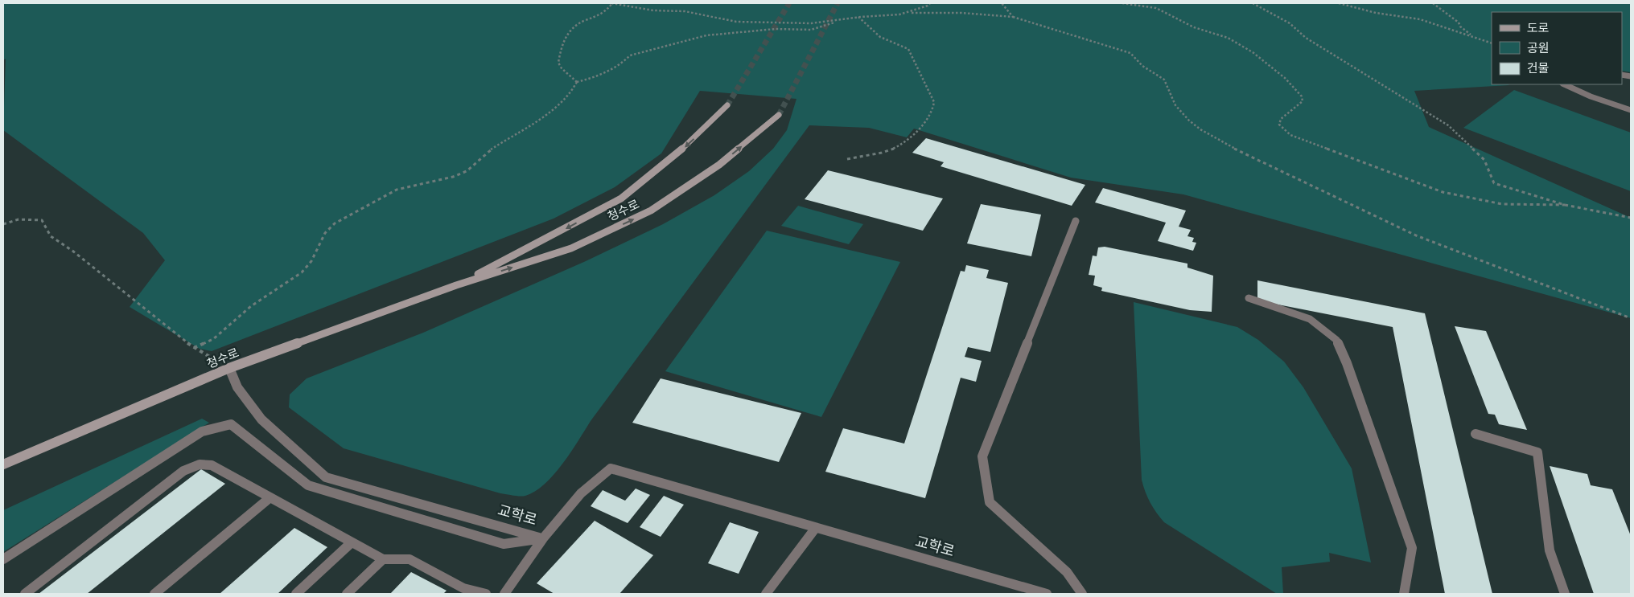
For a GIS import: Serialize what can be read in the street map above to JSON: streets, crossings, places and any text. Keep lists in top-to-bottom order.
{
  "streets": {
    "main road": ["청수로"],
    "street": ["교학로"]
  },
  "crossings": [
    ["청수로", "교학로"]
  ],
  "legend": ["도로", "공원", "건물"]
}
